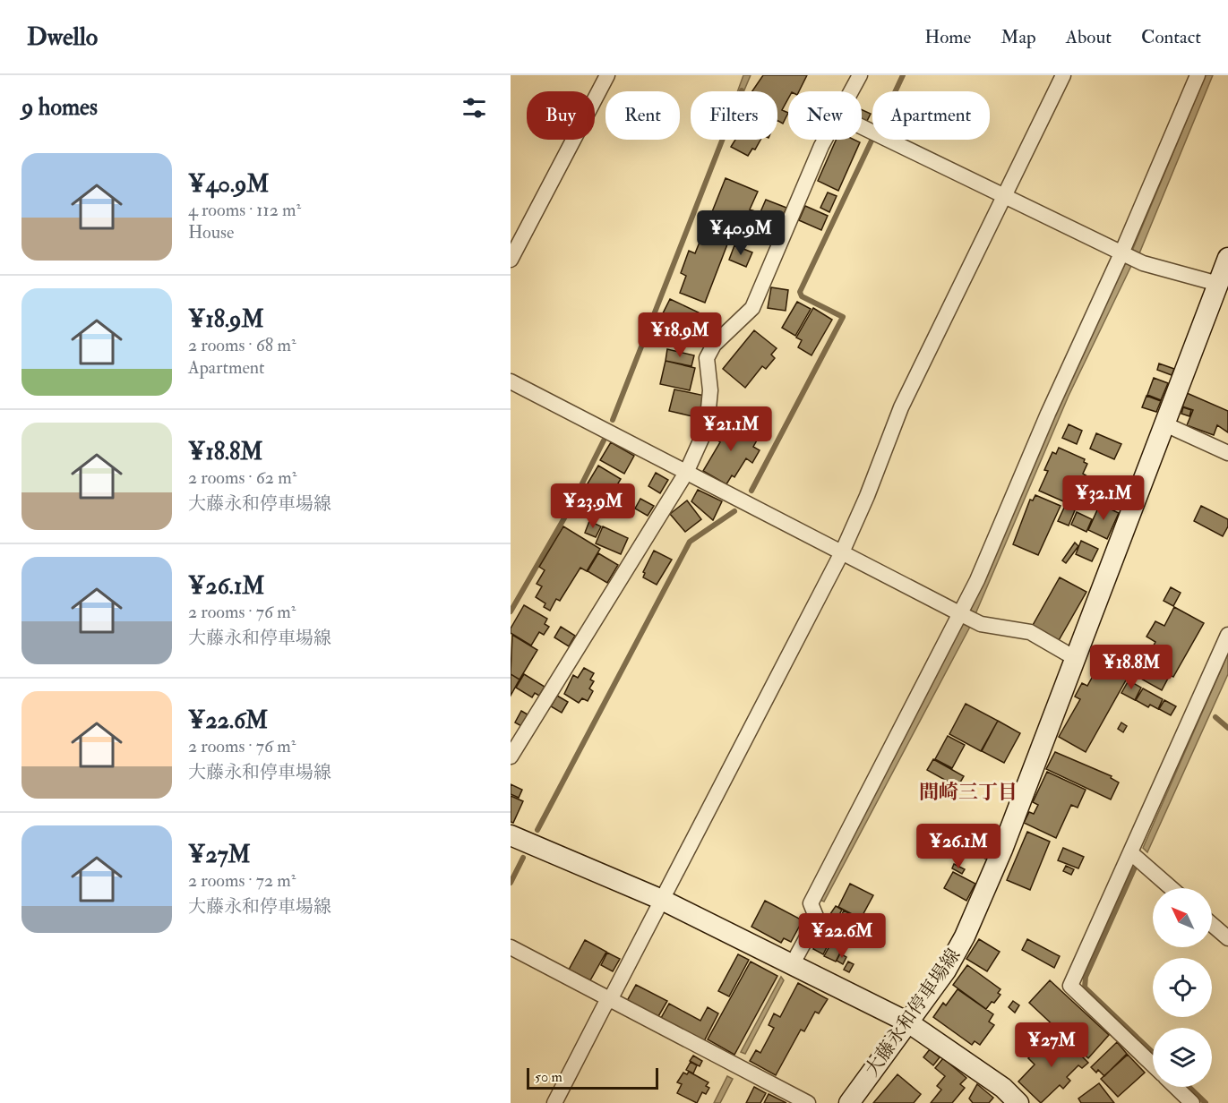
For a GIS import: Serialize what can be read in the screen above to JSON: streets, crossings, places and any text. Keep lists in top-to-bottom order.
{
  "streets": {
    "main road": ["大藤永和停車場線"]
  },
  "districts": ["間崎三丁目"],
  "scale_bar": "50 m",
  "north": "top left",
  "page": {
    "header": "Dwello",
    "nav": [
      "Home",
      "Map",
      "About",
      "Contact"
    ],
    "heading": "9 homes",
    "chip": [
      "Buy",
      "Rent",
      "Filters",
      "New",
      "Apartment"
    ],
    "list": [
      {
        "name": "¥40.9M",
        "note": "4 rooms · 112 m² · House"
      },
      {
        "name": "¥18.9M",
        "note": "2 rooms · 68 m² · Apartment"
      },
      {
        "name": "¥18.8M",
        "note": "2 rooms · 62 m² · 大藤永和停車場線"
      },
      {
        "name": "¥26.1M",
        "note": "2 rooms · 76 m² · 大藤永和停車場線"
      },
      {
        "name": "¥22.6M",
        "note": "2 rooms · 76 m² · 大藤永和停車場線"
      },
      {
        "name": "¥27M",
        "note": "2 rooms · 72 m² · 大藤永和停車場線"
      }
    ],
    "price": [
      "¥40.9M",
      "¥18.9M",
      "¥21.1M",
      "¥32.1M",
      "¥23.9M",
      "¥18.8M",
      "¥26.1M",
      "¥22.6M",
      "¥27M"
    ],
    "scale": "50 m"
  }
}
